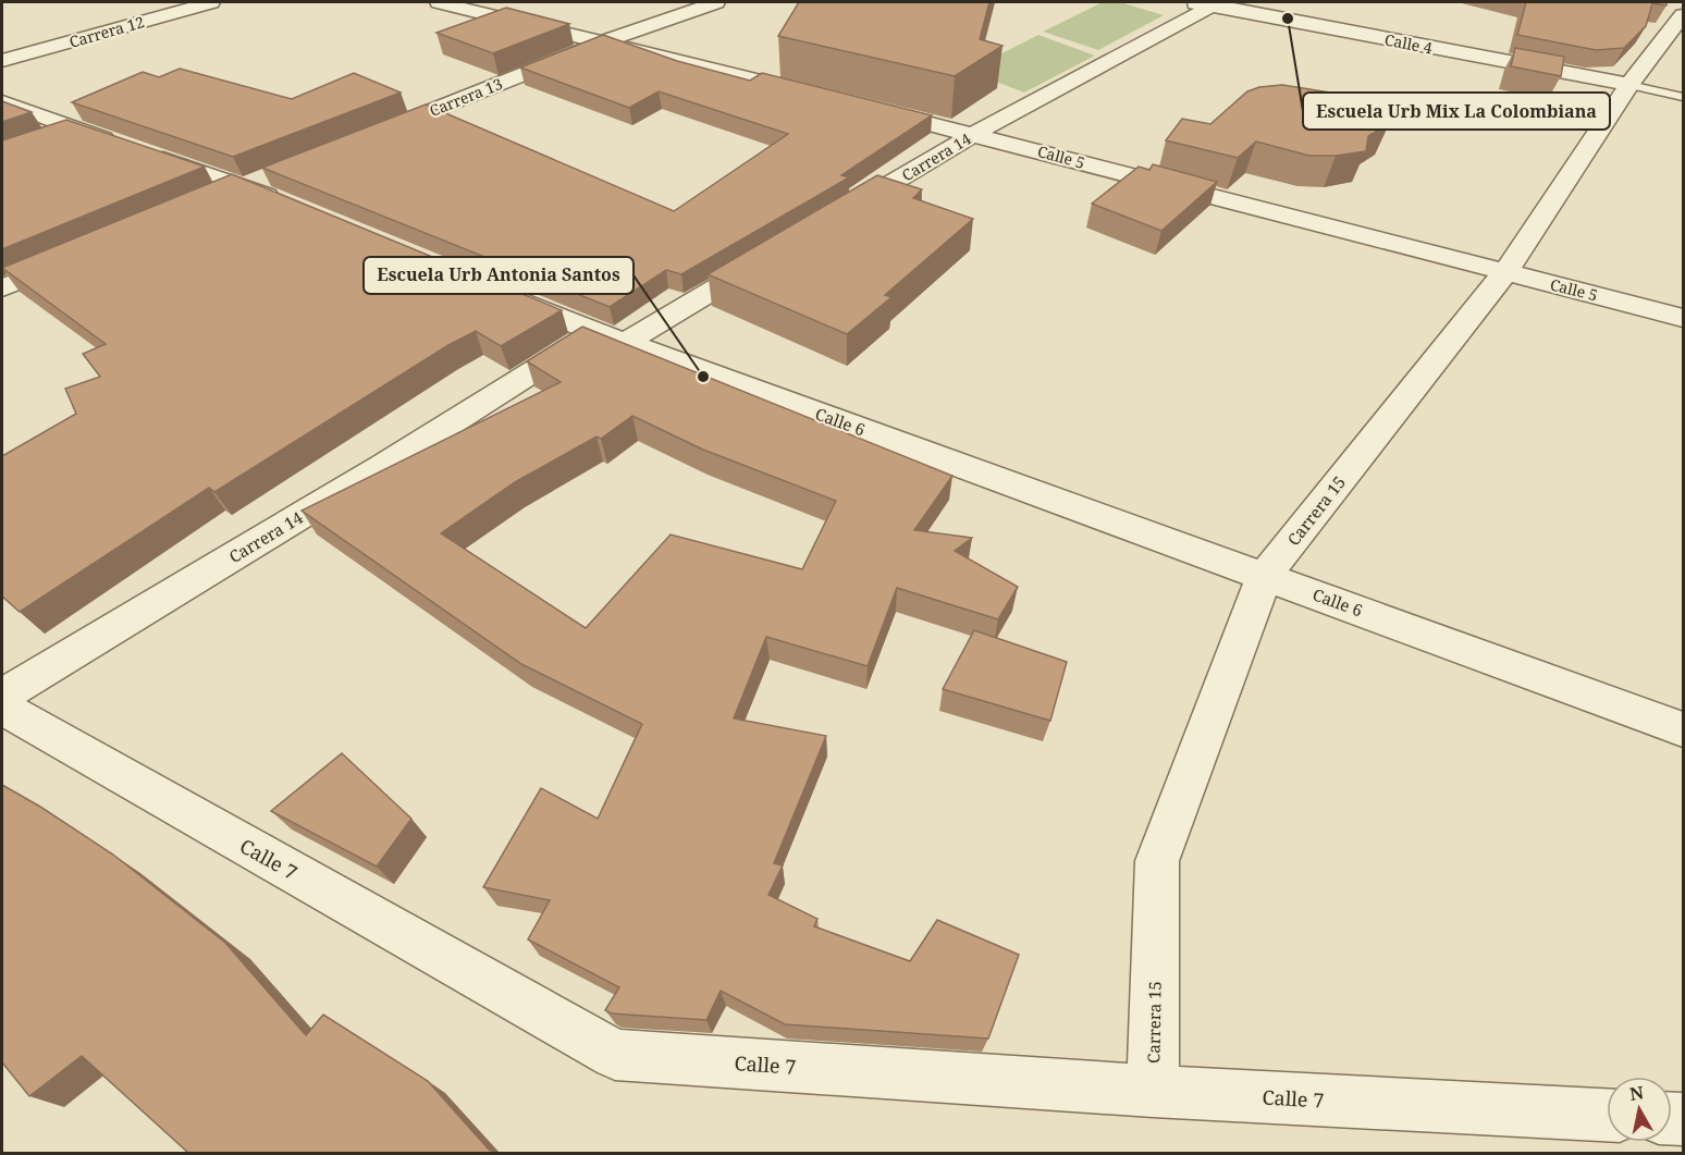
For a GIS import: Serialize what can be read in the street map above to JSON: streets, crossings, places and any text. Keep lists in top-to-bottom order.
{
  "streets": {
    "street": [
      "Carrera 12",
      "Calle 4",
      "Carrera 13",
      "Carrera 14",
      "Calle 5",
      "Calle 6",
      "Carrera 15",
      "Calle 7"
    ]
  },
  "crossings": [
    ["Calle 4", "Carrera 14"],
    ["Calle 4", "Carrera 15"],
    ["Carrera 14", "Calle 5"],
    ["Carrera 14", "Calle 6"],
    ["Calle 5", "Carrera 15"],
    ["Calle 6", "Carrera 15"],
    ["Carrera 15", "Calle 7"]
  ],
  "places": ["Escuela Urb Mix La Colombiana", "Escuela Urb Antonia Santos"],
  "north": "top"
}
